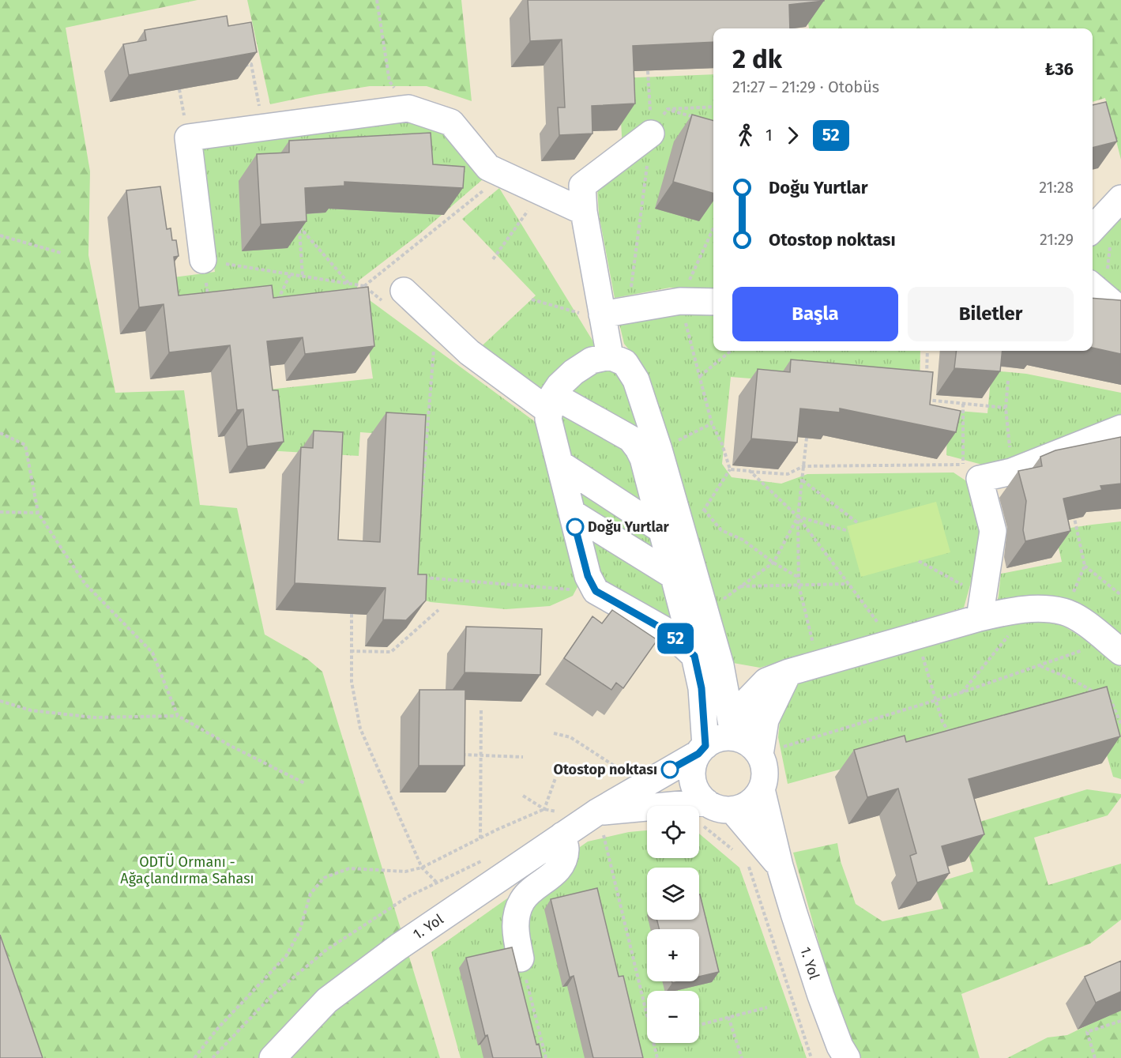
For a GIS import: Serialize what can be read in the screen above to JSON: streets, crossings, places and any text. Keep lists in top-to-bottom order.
{
  "streets": {
    "street": ["1. Yol"]
  },
  "parks": ["ODTÜ Ormanı - Ağaçlandırma Sahası"],
  "places": ["Doğu Yurtlar", "Otostop noktası"],
  "lines": ["bus line 52"],
  "page": {
    "on_map": "52",
    "heading": ["2 dk", "21:27 – 21:29 · Otobüs", "₺36"],
    "legs": ["1", "52"],
    "list": [
      {
        "name": "Doğu Yurtlar",
        "value": "21:28"
      },
      {
        "name": "Otostop noktası",
        "value": "21:29"
      }
    ],
    "buttons": ["Başla", "Biletler"],
    "map_buttons": ["+", "−"]
  }
}
